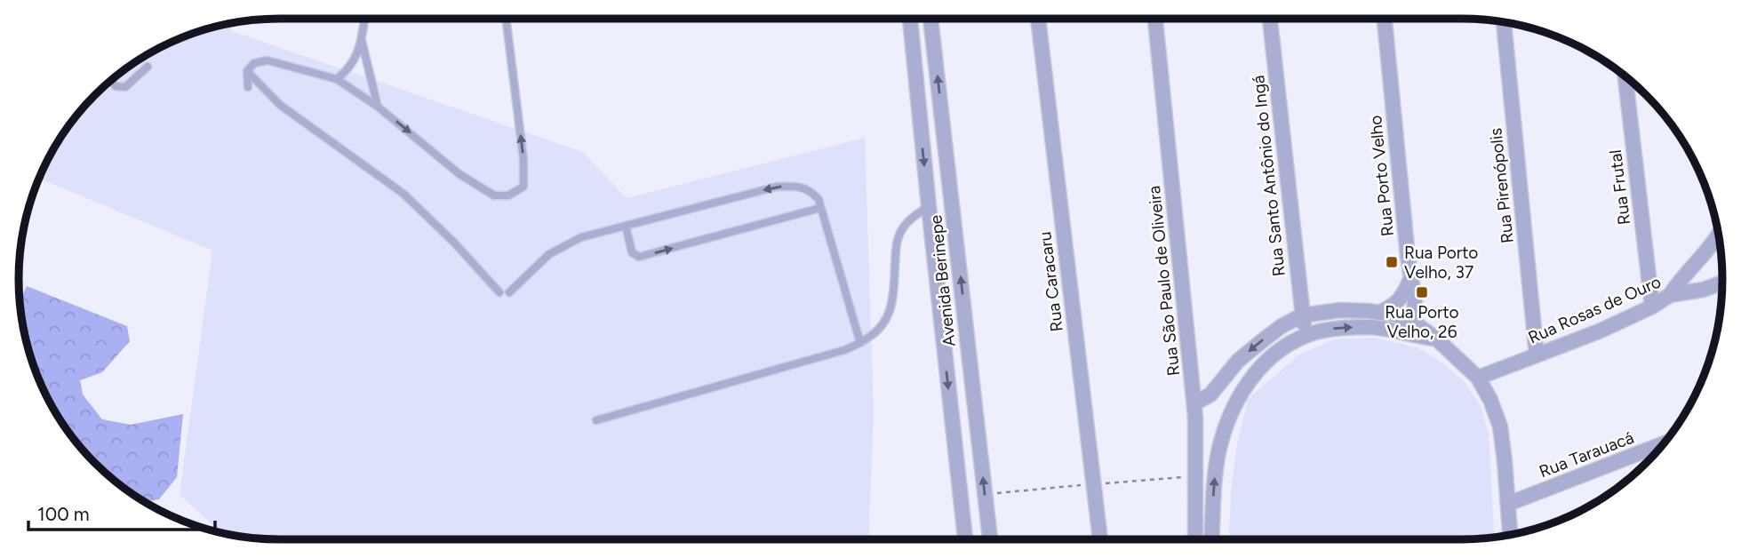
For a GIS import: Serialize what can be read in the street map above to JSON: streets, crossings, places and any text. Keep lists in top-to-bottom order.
{
  "streets": {
    "street": [
      "Rua Santo Antônio do Ingá",
      "Rua Porto Velho",
      "Rua Pirenópolis",
      "Rua Frutal",
      "Avenida Berinepe",
      "Rua São Paulo de Oliveira",
      "Rua Caracaru",
      "Rua Rosas de Ouro",
      "Rua Tarauacá"
    ]
  },
  "crossings": [
    ["Rua Pirenópolis", "Rua Rosas de Ouro"],
    ["Rua Frutal", "Rua Rosas de Ouro"]
  ],
  "places": {
    "transit": ["Rua Porto Velho, 37", "Rua Porto Velho, 26"]
  },
  "scale_bar": "100 m"
}
